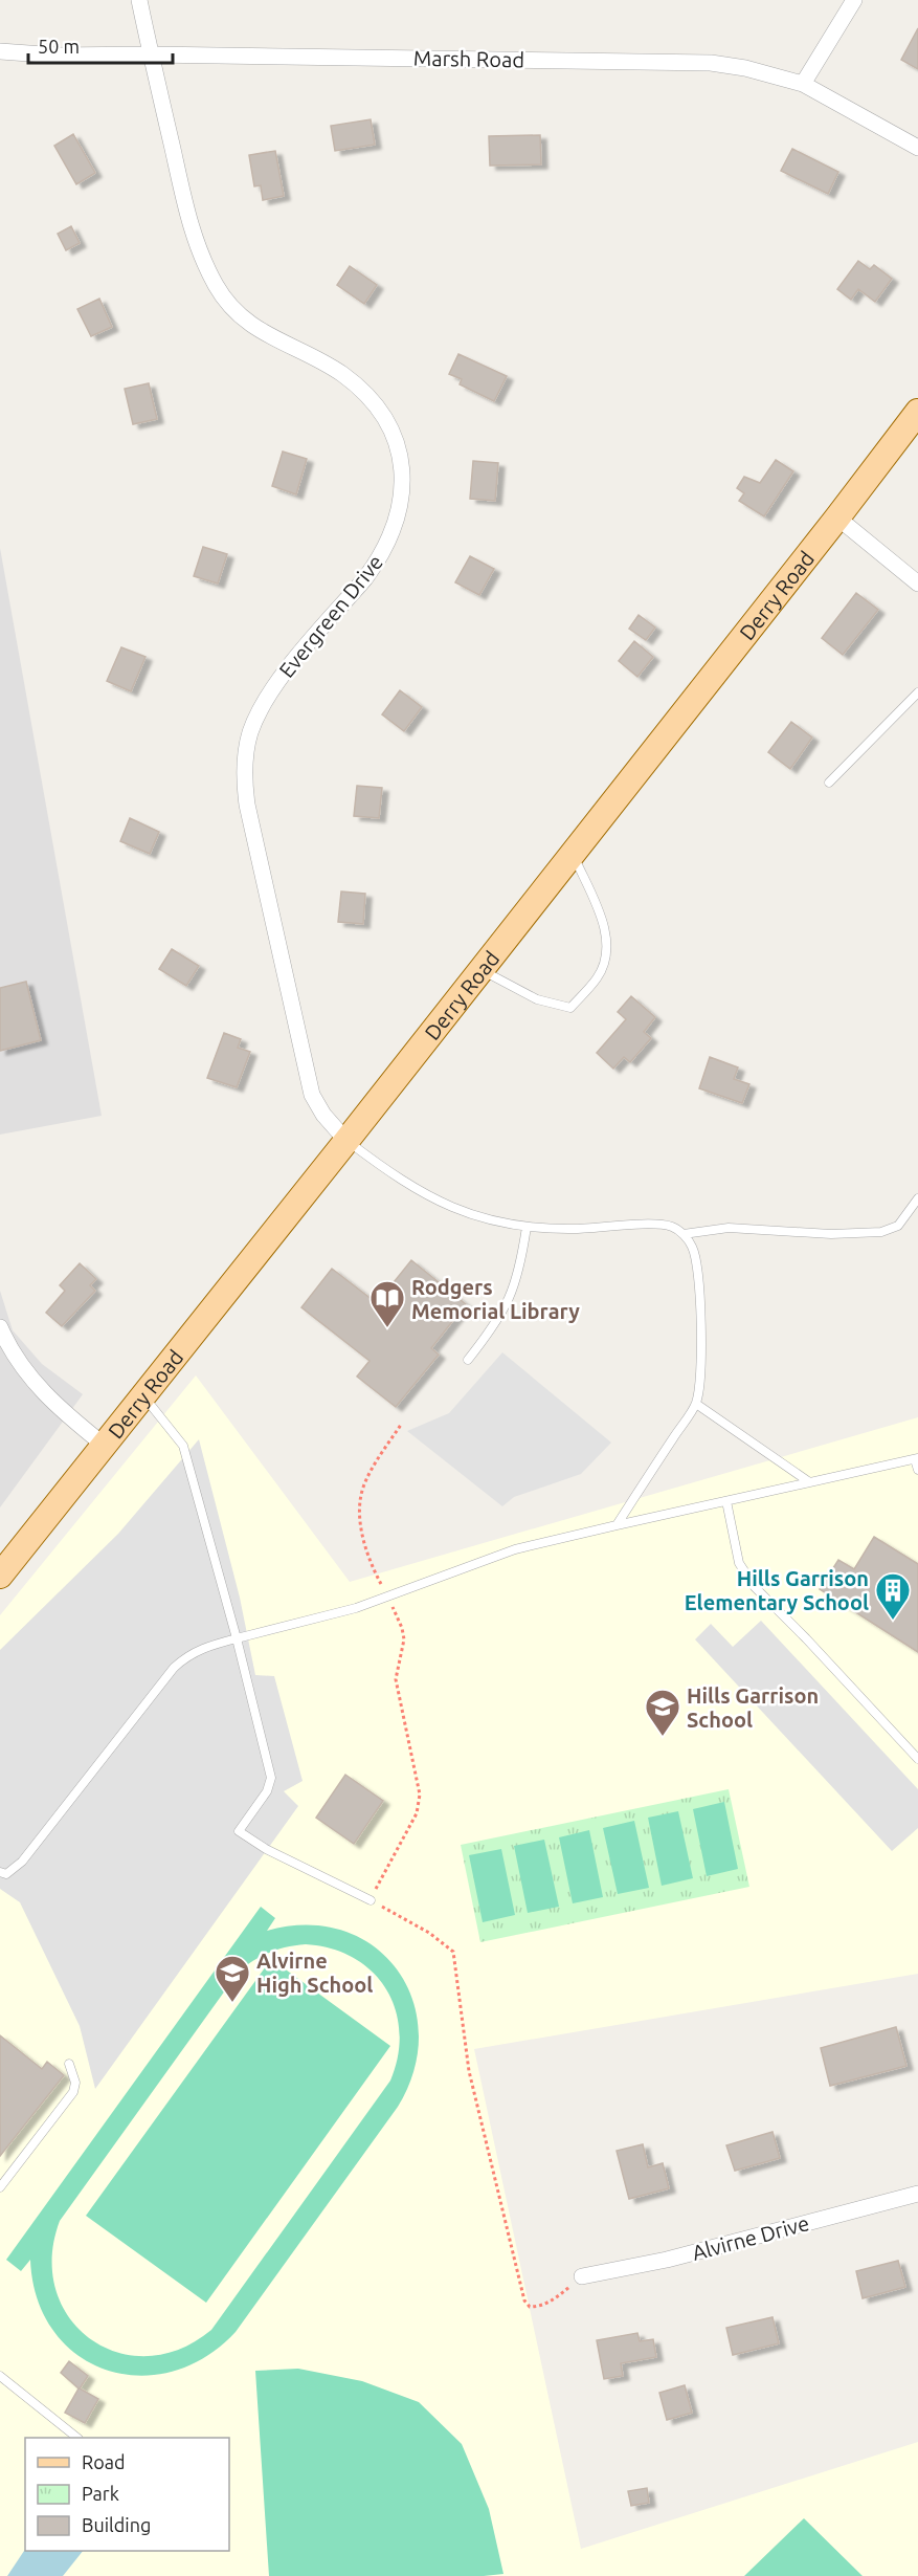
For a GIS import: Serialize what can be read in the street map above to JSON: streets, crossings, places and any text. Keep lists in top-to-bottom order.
{
  "streets": {
    "main road": ["Derry Road"],
    "street": ["Marsh Road", "Evergreen Drive", "Alvirne Drive"]
  },
  "crossings": [
    ["Marsh Road", "Evergreen Drive"],
    ["Derry Road", "Evergreen Drive"]
  ],
  "places": {
    "library": ["Rodgers Memorial Library"],
    "building": ["Hills Garrison Elementary School"],
    "school or university": ["Hills Garrison School", "Alvirne High School"]
  },
  "legend": ["Road", "Park", "Building"],
  "scale_bar": "50 m"
}
